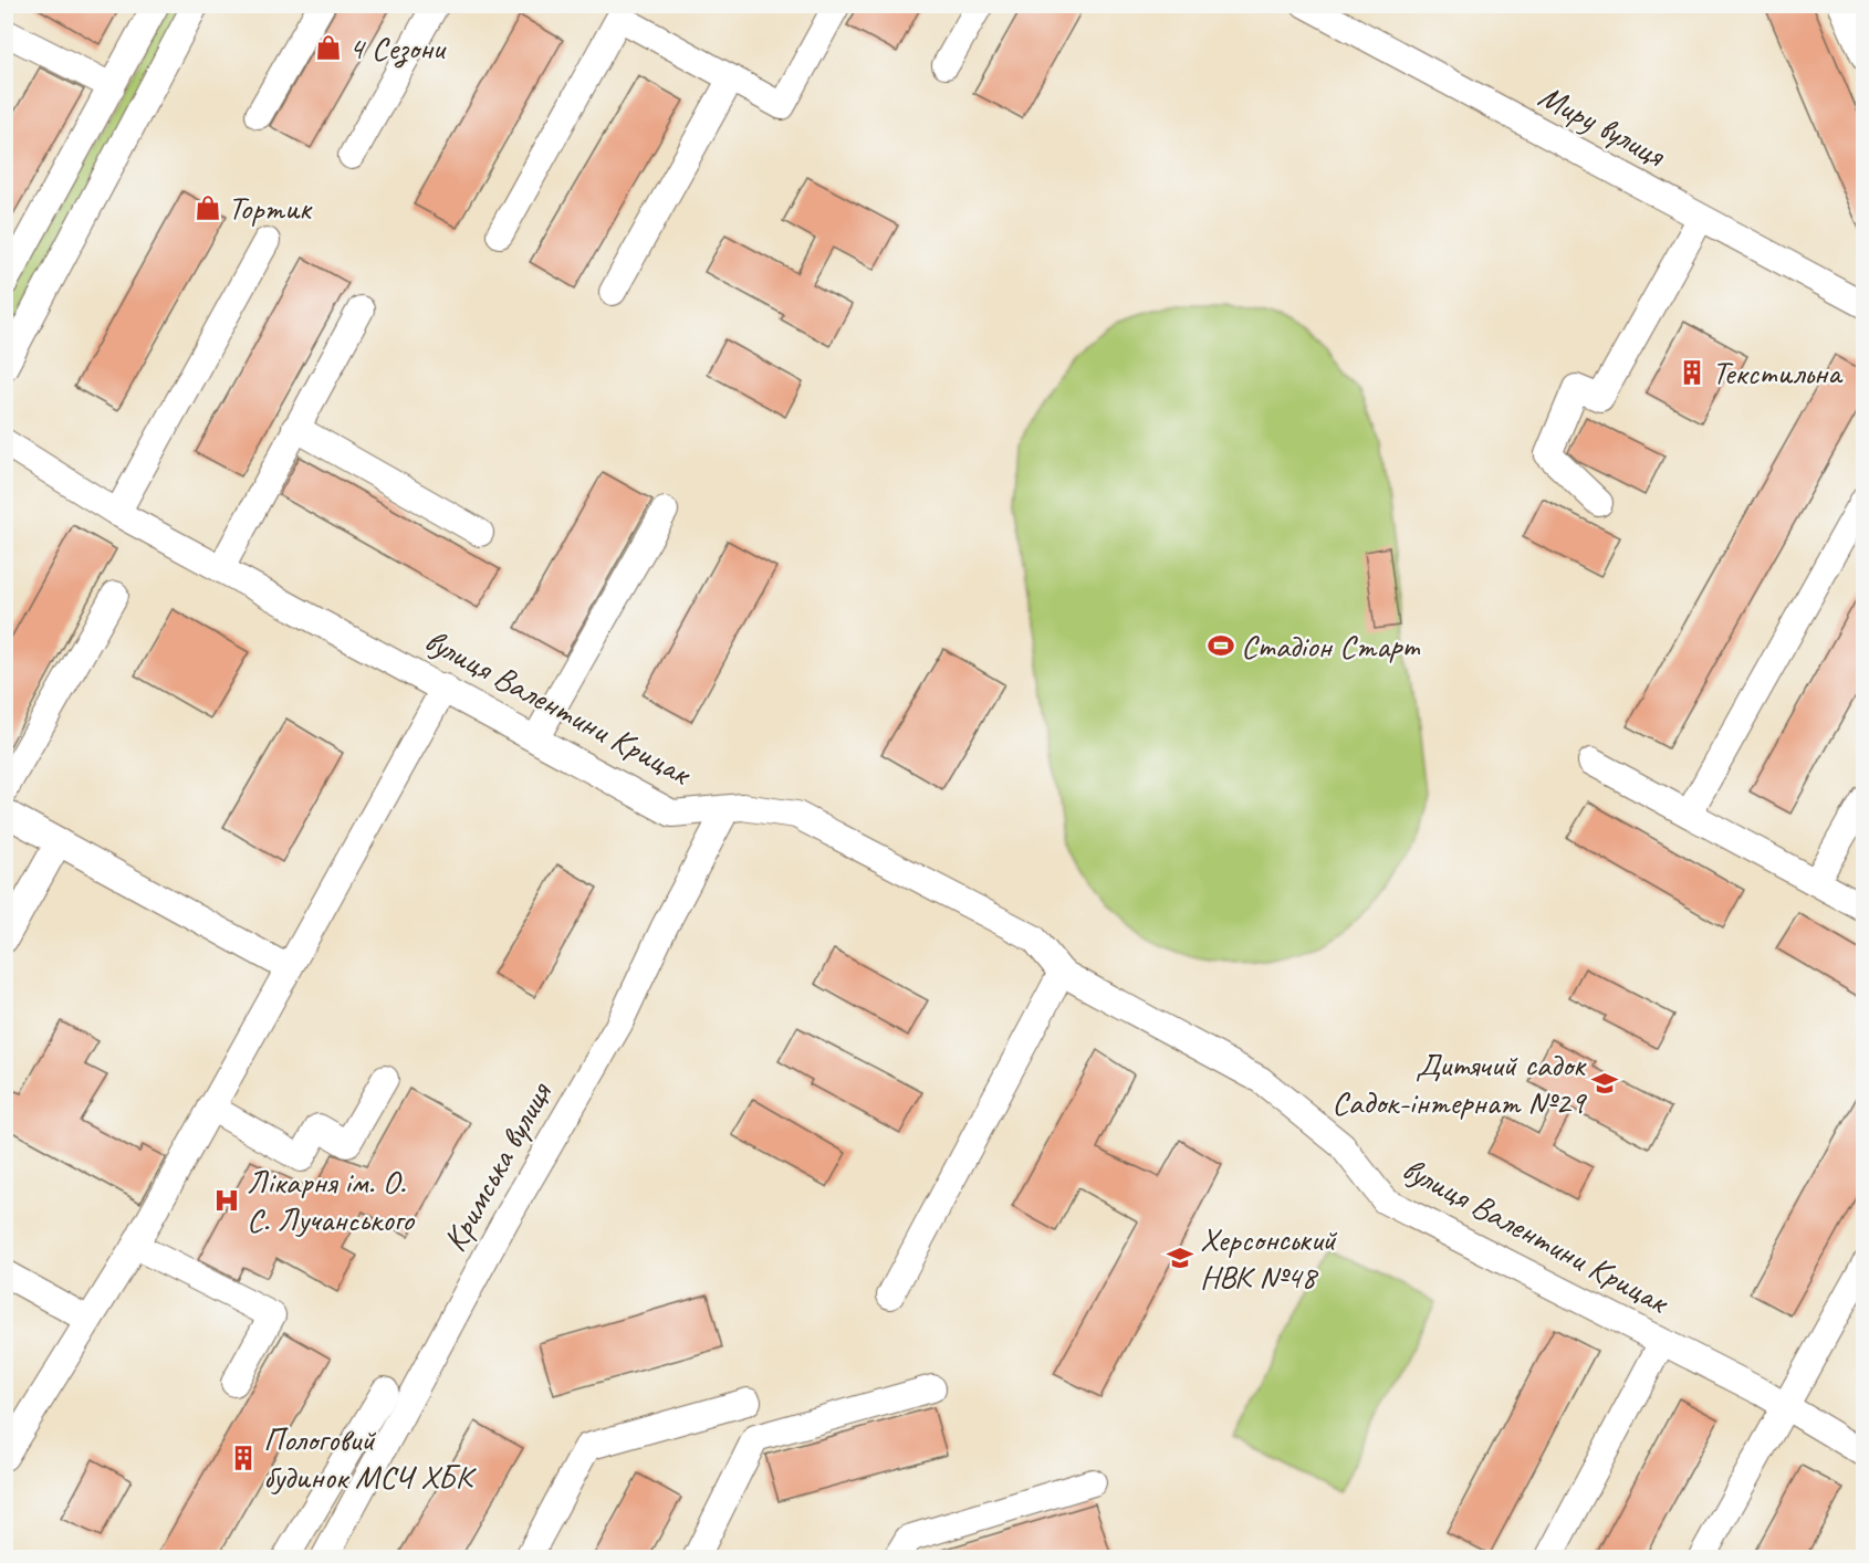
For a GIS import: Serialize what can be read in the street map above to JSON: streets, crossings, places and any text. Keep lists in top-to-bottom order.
{
  "streets": {
    "street": ["Миру вулиця", "вулиця Валентини Крицак", "Кримська вулиця"]
  },
  "crossings": [
    ["вулиця Валентини Крицак", "Кримська вулиця"]
  ],
  "places": {
    "shop": ["4 Сезони", "Тортик"],
    "building": ["Текстильна", "Пологовий будинок МСЧ ХБК"],
    "sports": ["Стадіон Старт"],
    "school or university": ["Дитячий садок Садок-інтернат №29", "Херсонський НВК №48"],
    "hospital": ["Лікарня ім. О. С. Лучанського"]
  }
}
